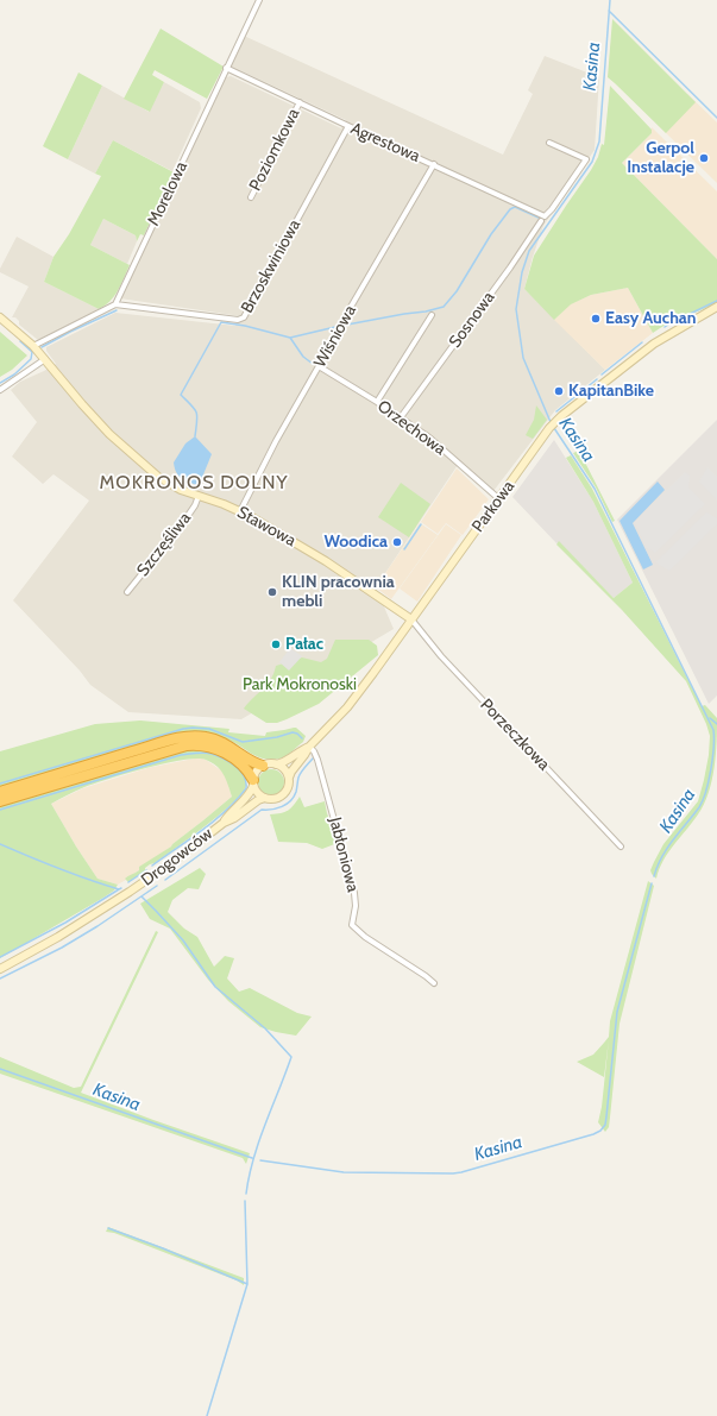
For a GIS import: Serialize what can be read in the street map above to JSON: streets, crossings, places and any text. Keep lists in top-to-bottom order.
{
  "streets": {
    "main road": ["Parkowa", "Stawowa", "Drogowców"],
    "street": [
      "Agrestowa",
      "Poziomkowa",
      "Morelowa",
      "Brzoskwiniowa",
      "Sosnowa",
      "Wiśniowa",
      "Orzechowa",
      "Szczęśliwa",
      "Porzeczkowa",
      "Jabłoniowa"
    ]
  },
  "crossings": [
    ["Agrestowa", "Poziomkowa"],
    ["Agrestowa", "Morelowa"],
    ["Agrestowa", "Brzoskwiniowa"],
    ["Agrestowa", "Wiśniowa"],
    ["Morelowa", "Brzoskwiniowa"],
    ["Sosnowa", "Orzechowa"],
    ["Wiśniowa", "Orzechowa"],
    ["Wiśniowa", "Stawowa"],
    ["Orzechowa", "Parkowa"],
    ["Parkowa", "Stawowa"],
    ["Parkowa", "Porzeczkowa"],
    ["Parkowa", "Jabłoniowa"],
    ["Parkowa", "Drogowców"],
    ["Stawowa", "Szczęśliwa"],
    ["Stawowa", "Porzeczkowa"]
  ],
  "districts": ["MOKRONOS DOLNY"],
  "water": ["Kasina"],
  "parks": ["Park Mokronoski"],
  "places": [
    "Gerpol Instalacje",
    "Easy Auchan",
    "KapitanBike",
    "Woodica",
    "KLIN pracownia mebli",
    "Pałac"
  ]
}
